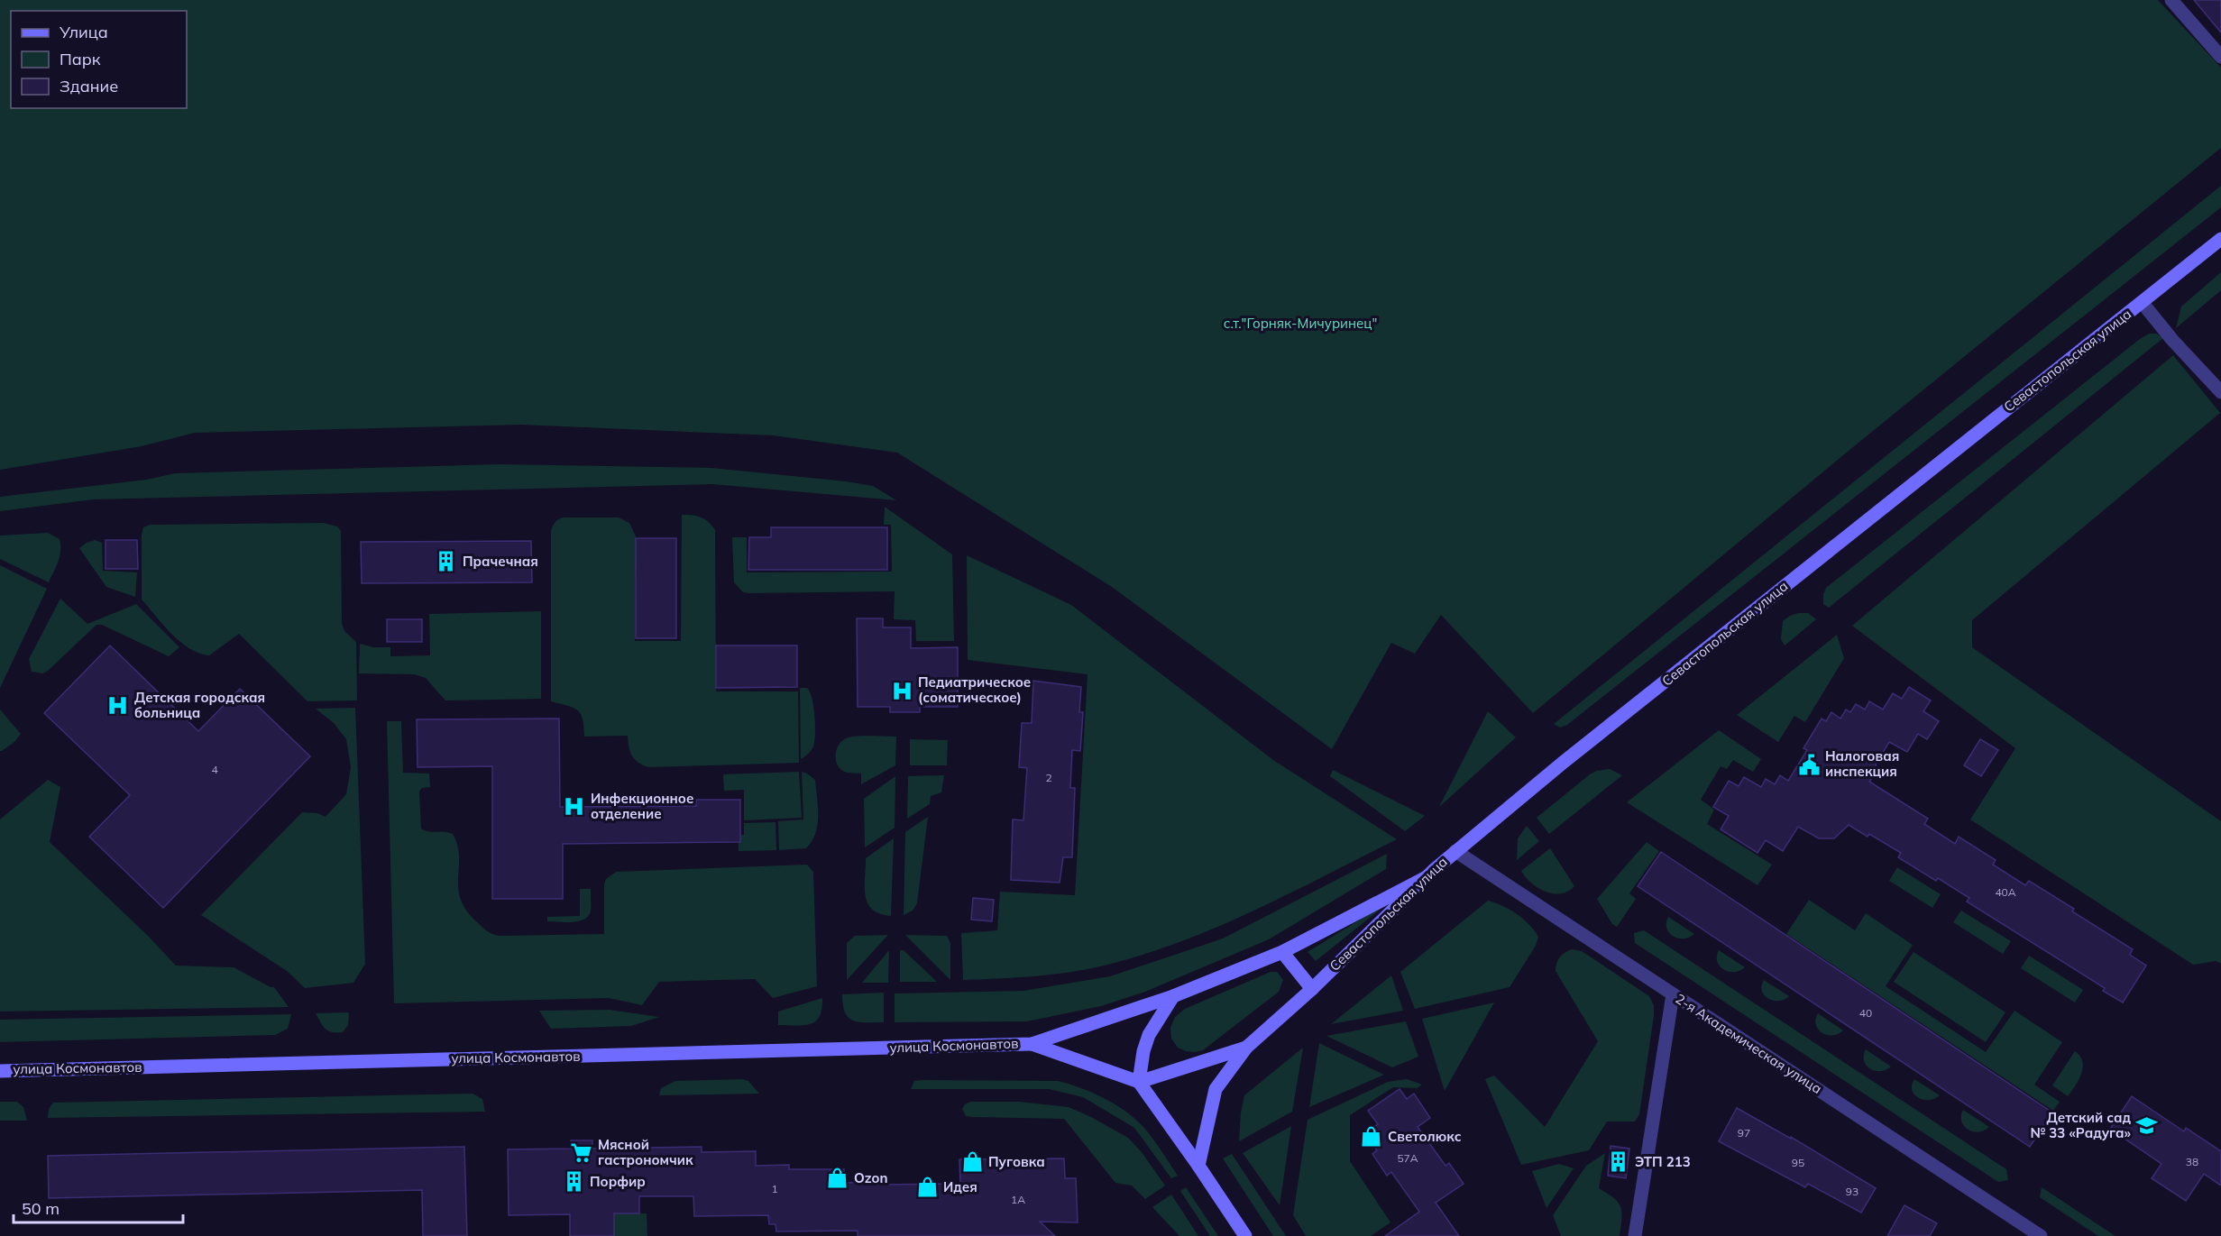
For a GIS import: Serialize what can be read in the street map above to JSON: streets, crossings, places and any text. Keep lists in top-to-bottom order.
{
  "streets": {
    "main road": ["Севастопольская улица", "улица Космонавтов"],
    "street": ["2-я Академическая улица"]
  },
  "crossings": [
    ["Севастопольская улица", "2-я Академическая улица"],
    ["Севастопольская улица", "улица Космонавтов"]
  ],
  "parks": ["с.т.\"Горняк-Мичуринец\""],
  "places": {
    "building": ["Прачечная", "ЭТП 213", "Порфир"],
    "hospital": ["Педиатрическое (соматическое)", "Детская городская больница", "Инфекционное отделение"],
    "public building": ["Налоговая инспекция"],
    "school or university": ["Детский сад № 33 «Радуга»"],
    "shop": [
      "Светолюкс",
      "Пуговка",
      "Ozon",
      "Идея"
    ],
    "supermarket": ["Мясной гастрономчик"]
  },
  "house_numbers": [
    "4",
    "2",
    "40А",
    "40",
    "97",
    "57А",
    "38",
    "95",
    "1",
    "93",
    "1А"
  ],
  "legend": ["Улица", "Парк", "Здание"],
  "scale_bar": "50 m"
}
